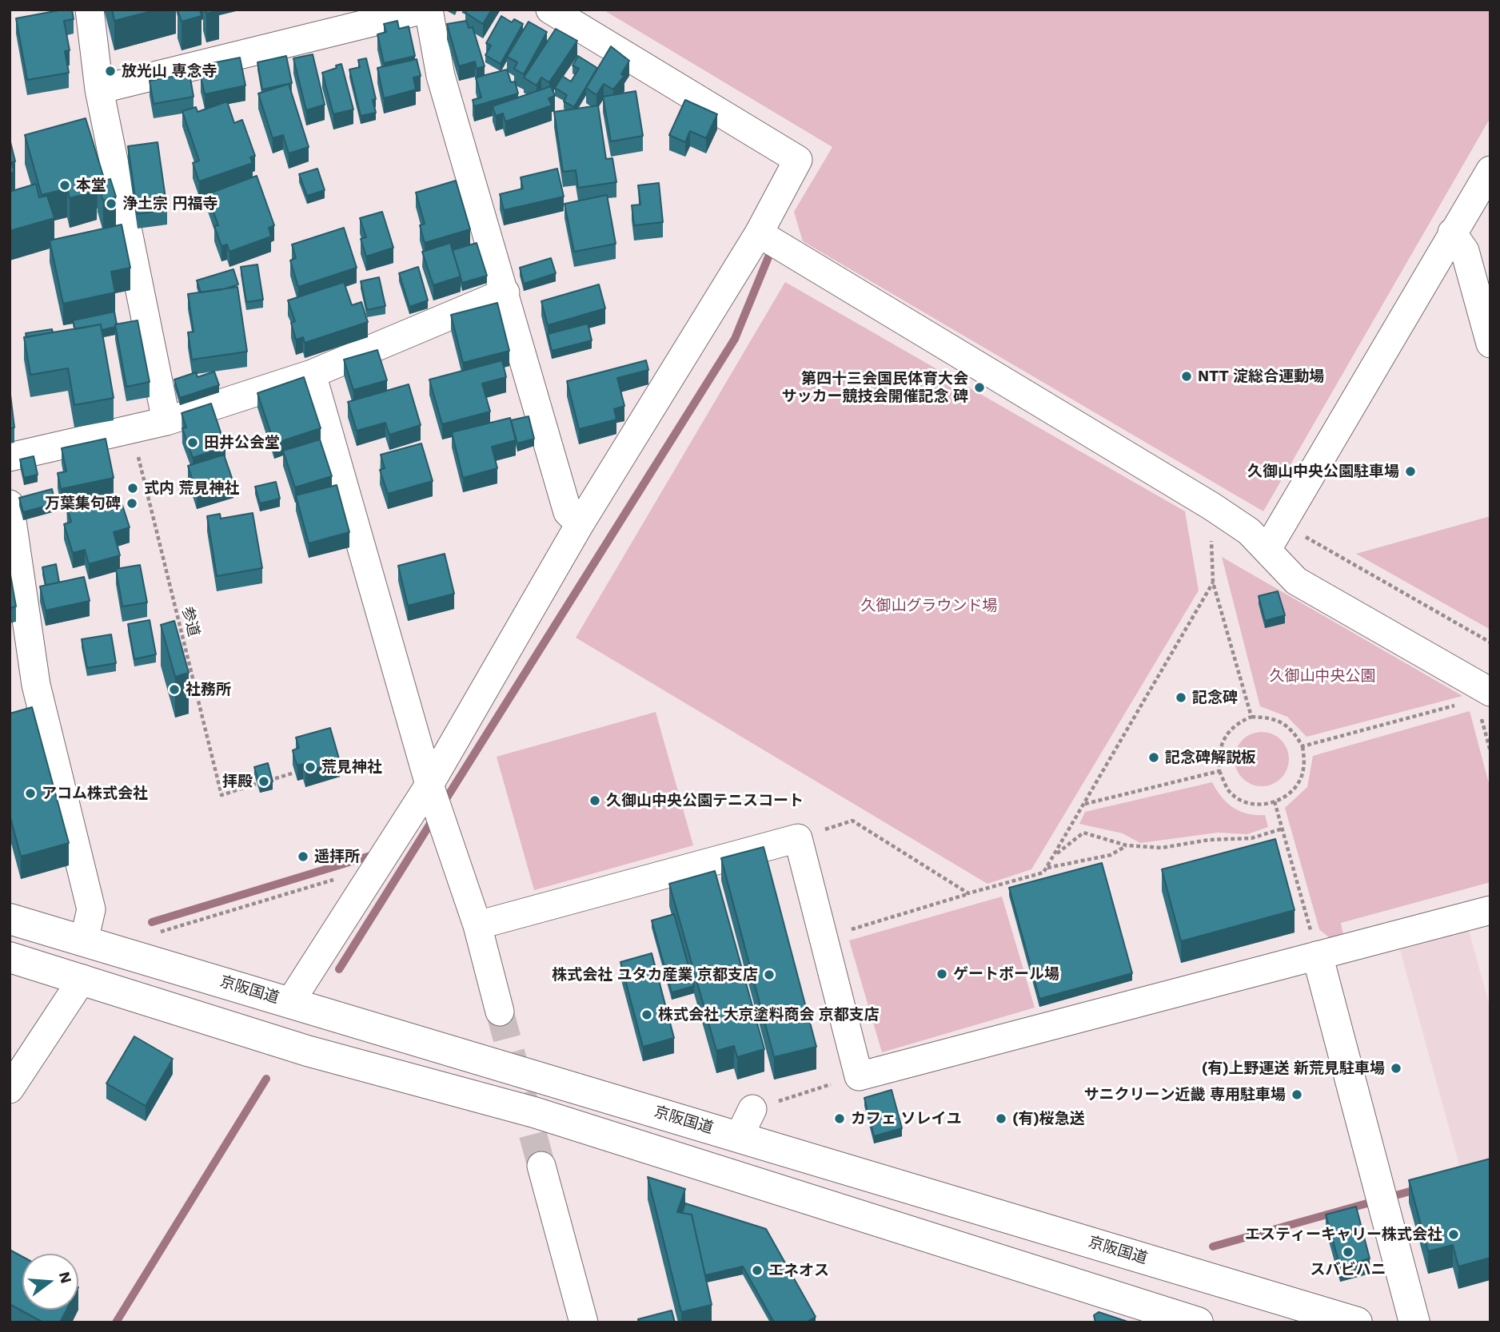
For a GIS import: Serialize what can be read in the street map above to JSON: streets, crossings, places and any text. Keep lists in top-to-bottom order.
{
  "streets": {
    "main road": ["京阪国道"],
    "path": ["参道"]
  },
  "parks": ["久御山グラウンド場", "久御山中央公園"],
  "places": [
    "放光山 専念寺",
    "本堂",
    "浄土宗 円福寺",
    "NTT 淀総合運動場",
    "第四十三会国民体育大会 サッカー競技会開催記念 碑",
    "田井公会堂",
    "久御山中央公園駐車場",
    "式内 荒見神社",
    "万葉集句碑",
    "社務所",
    "記念碑",
    "記念碑解説板",
    "荒見神社",
    "拝殿",
    "アコム株式会社",
    "久御山中央公園テニスコート",
    "遥拝所",
    "ゲートボール場",
    "株式会社 ユタカ産業 京都支店",
    "株式会社 大京塗料商会 京都支店",
    "(有)上野運送 新荒見駐車場",
    "サニクリーン近畿 専用駐車場",
    "カフェ ソレイユ",
    "(有)桜急送",
    "エスティーキャリー株式会社",
    "スバビハニ",
    "エネオス"
  ],
  "north": "right"
}
